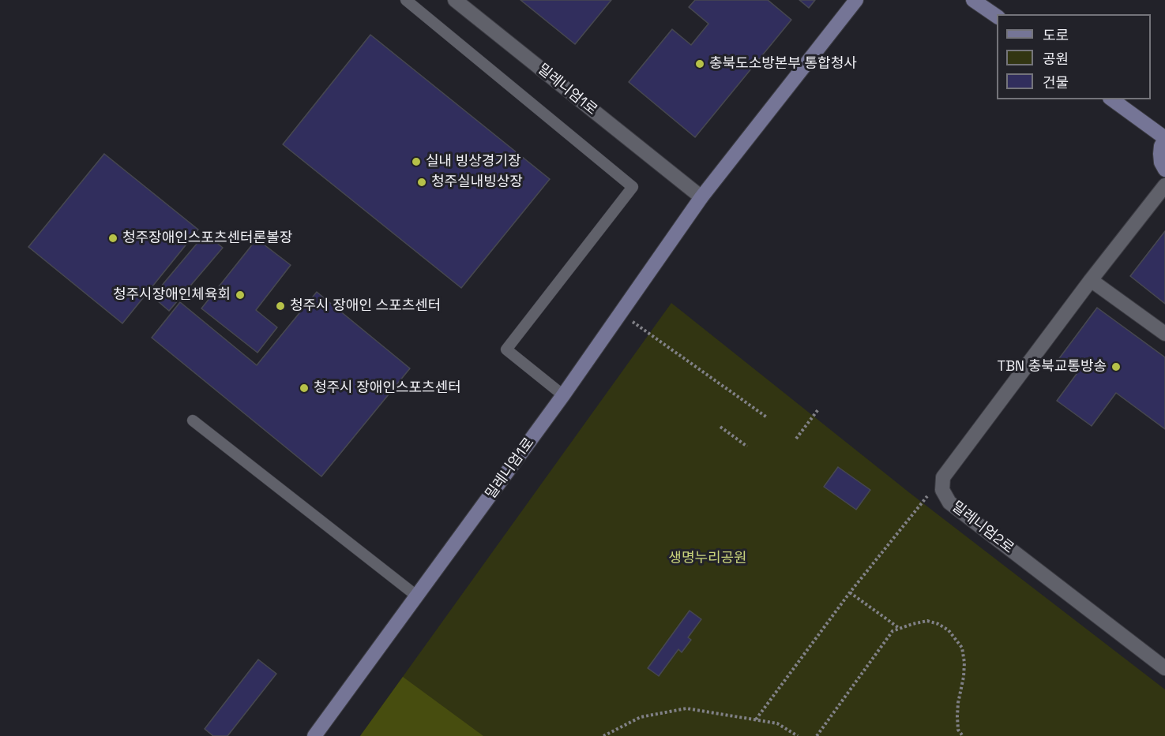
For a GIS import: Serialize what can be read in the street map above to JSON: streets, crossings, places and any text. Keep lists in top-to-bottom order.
{
  "streets": {
    "street": ["밀레니엄1로", "밀레니엄2로"]
  },
  "parks": ["생명누리공원"],
  "places": [
    "충북도소방본부 통합청사",
    "실내 빙상경기장",
    "청주실내빙상장",
    "청주장애인스포츠센터론볼장",
    "청주시장애인체육회",
    "청주시 장애인 스포츠센터",
    "TBN 충북교통방송",
    "청주시 장애인스포츠센터"
  ],
  "legend": ["도로", "공원", "건물"]
}
